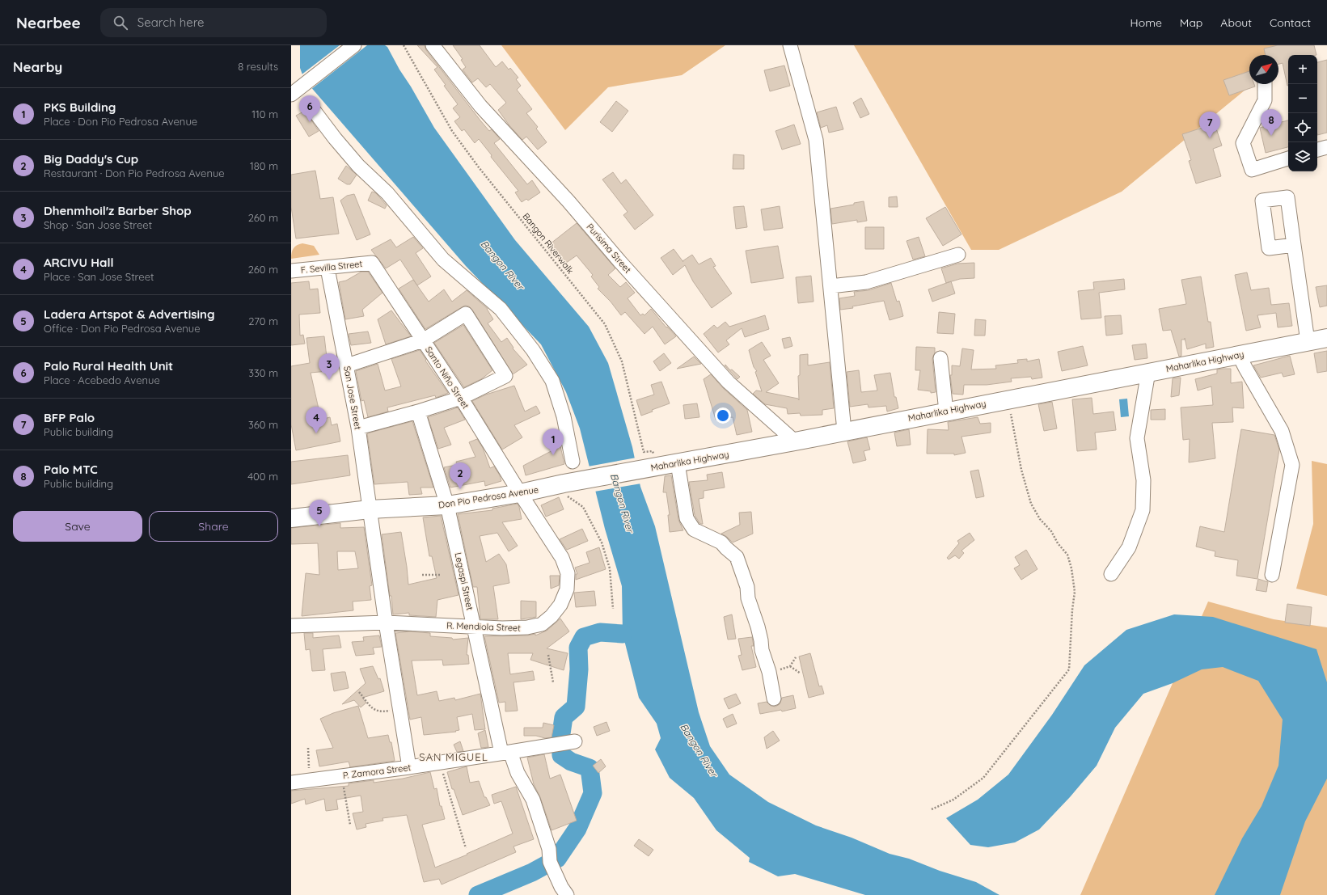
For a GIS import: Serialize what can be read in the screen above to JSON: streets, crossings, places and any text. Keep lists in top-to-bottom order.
{
  "streets": {
    "highway": ["Maharlika Highway", "Don Pio Pedrosa Avenue"],
    "street": [
      "Purisima Street",
      "F. Sevilla Street",
      "Santo Niño Street",
      "San Jose Street",
      "Legaspi Street",
      "R. Mendiola Street",
      "P. Zamora Street"
    ],
    "path": ["Bangon Riverwalk"]
  },
  "crossings": [
    ["Bangon Riverwalk", "Maharlika Highway"],
    ["Purisima Street", "Maharlika Highway"],
    ["F. Sevilla Street", "Santo Niño Street"],
    ["F. Sevilla Street", "San Jose Street"],
    ["Maharlika Highway", "Don Pio Pedrosa Avenue"],
    ["Santo Niño Street", "Don Pio Pedrosa Avenue"],
    ["Santo Niño Street", "R. Mendiola Street"],
    ["San Jose Street", "Don Pio Pedrosa Avenue"],
    ["San Jose Street", "R. Mendiola Street"],
    ["San Jose Street", "P. Zamora Street"],
    ["Don Pio Pedrosa Avenue", "Legaspi Street"],
    ["Don Pio Pedrosa Avenue", "R. Mendiola Street"],
    ["Legaspi Street", "R. Mendiola Street"],
    ["Legaspi Street", "P. Zamora Street"]
  ],
  "districts": ["SAN MIGUEL"],
  "water": ["Bangon River"],
  "north": "top right",
  "page": {
    "header": "Nearbee",
    "search": "Search here",
    "nav": [
      "Home",
      "Map",
      "About",
      "Contact"
    ],
    "heading": ["Nearby", "8 results"],
    "map_buttons": ["+", "−"],
    "list": [
      {
        "mark": "1",
        "name": "PKS Building",
        "note": "Place · Don Pio Pedrosa Avenue",
        "value": "110 m"
      },
      {
        "mark": "2",
        "name": "Big Daddy's Cup",
        "note": "Restaurant · Don Pio Pedrosa Avenue",
        "value": "180 m"
      },
      {
        "mark": "3",
        "name": "Dhenmhoil'z Barber Shop",
        "note": "Shop · San Jose Street",
        "value": "260 m"
      },
      {
        "mark": "4",
        "name": "ARCIVU Hall",
        "note": "Place · San Jose Street",
        "value": "260 m"
      },
      {
        "mark": "5",
        "name": "Ladera Artspot & Advertising",
        "note": "Office · Don Pio Pedrosa Avenue",
        "value": "270 m"
      },
      {
        "mark": "6",
        "name": "Palo Rural Health Unit",
        "note": "Place · Acebedo Avenue",
        "value": "330 m"
      },
      {
        "mark": "7",
        "name": "BFP Palo",
        "note": "Public building",
        "value": "360 m"
      },
      {
        "mark": "8",
        "name": "Palo MTC",
        "note": "Public building",
        "value": "400 m"
      }
    ],
    "pins": [
      "6",
      "8",
      "7",
      "3",
      "4",
      "1",
      "2",
      "5"
    ],
    "buttons": ["Save", "Share"]
  }
}
